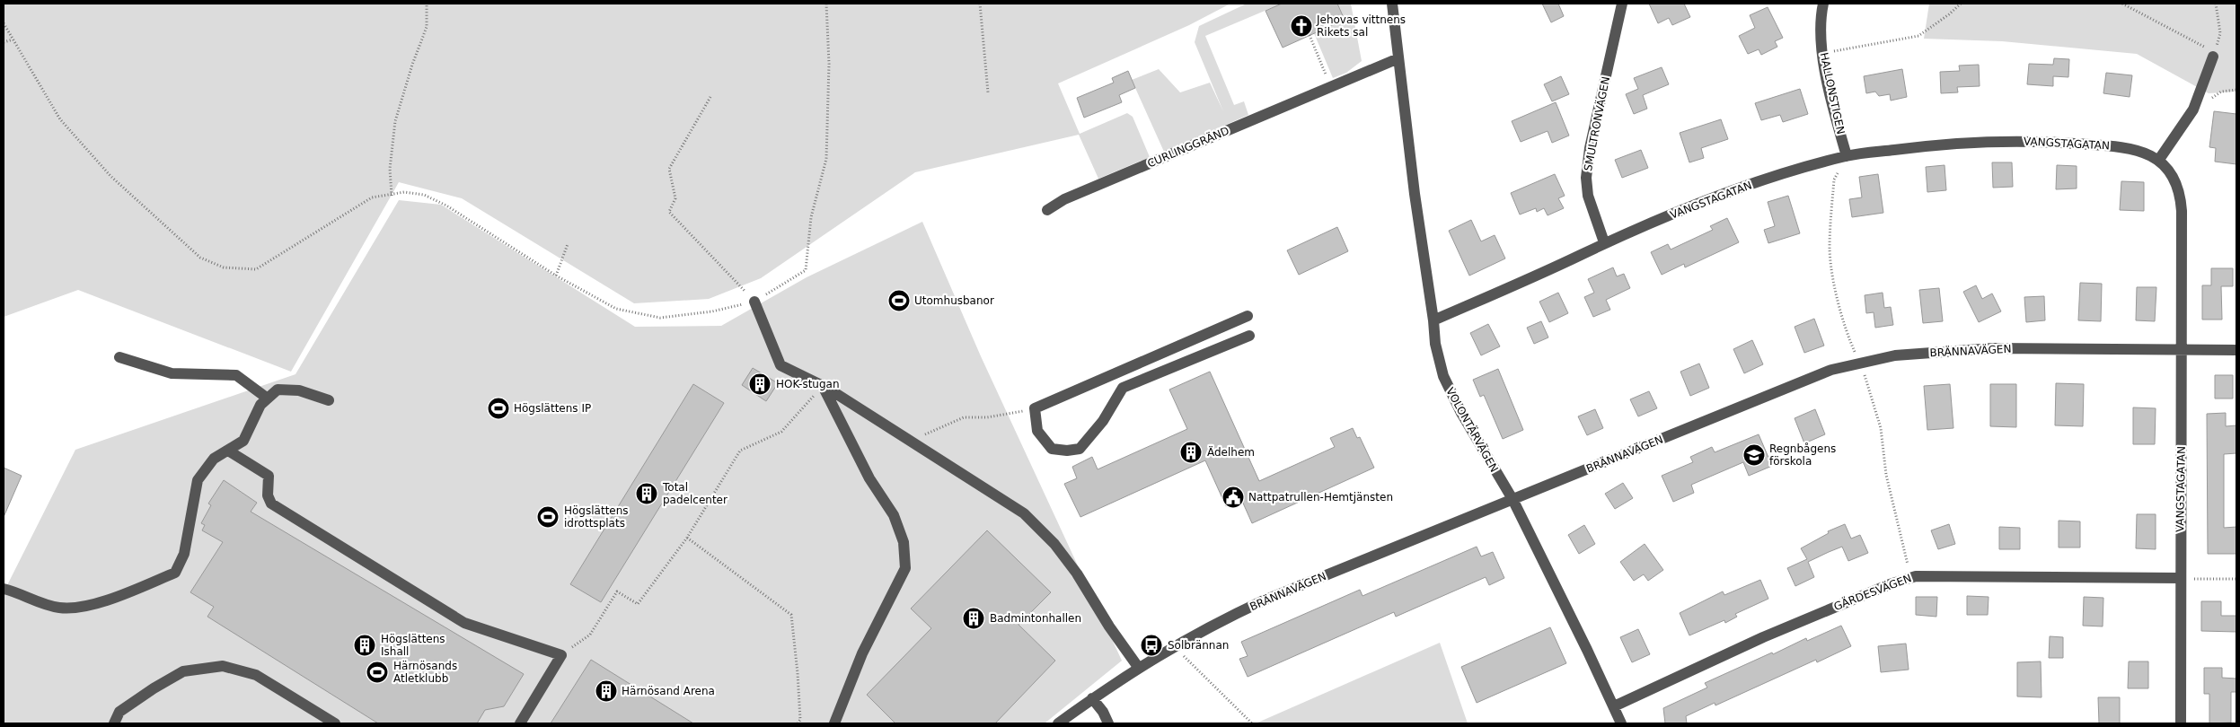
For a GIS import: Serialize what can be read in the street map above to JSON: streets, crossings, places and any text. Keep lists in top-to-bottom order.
{
  "streets": {
    "street": [
      "HALLONSTIGEN",
      "SMULTRONVÄGEN",
      "VANGSTAGATAN",
      "CURLINGGRÄND",
      "BRÄNNAVÄGEN",
      "VOLONTÄRVÄGEN",
      "GÄRDESVÄGEN"
    ]
  },
  "crossings": [
    ["HALLONSTIGEN", "VANGSTAGATAN"],
    ["SMULTRONVÄGEN", "VANGSTAGATAN"],
    ["VANGSTAGATAN", "BRÄNNAVÄGEN"],
    ["VANGSTAGATAN", "VOLONTÄRVÄGEN"],
    ["VANGSTAGATAN", "GÄRDESVÄGEN"],
    ["CURLINGGRÄND", "VOLONTÄRVÄGEN"],
    ["BRÄNNAVÄGEN", "VOLONTÄRVÄGEN"],
    ["VOLONTÄRVÄGEN", "GÄRDESVÄGEN"]
  ],
  "places": {
    "church": ["Jehovas vittnens Rikets sal"],
    "sports": [
      "Utomhusbanor",
      "Högslättens IP",
      "Högslättens idrottsplats",
      "Härnösands Atletklubb"
    ],
    "building": [
      "HOK-stugan",
      "Ädelhem",
      "Total padelcenter",
      "Badmintonhallen",
      "Högslättens Ishall",
      "Härnösand Arena"
    ],
    "school or university": ["Regnbågens förskola"],
    "public building": ["Nattpatrullen-Hemtjänsten"],
    "bus stop": ["Solbrännan"]
  }
}
